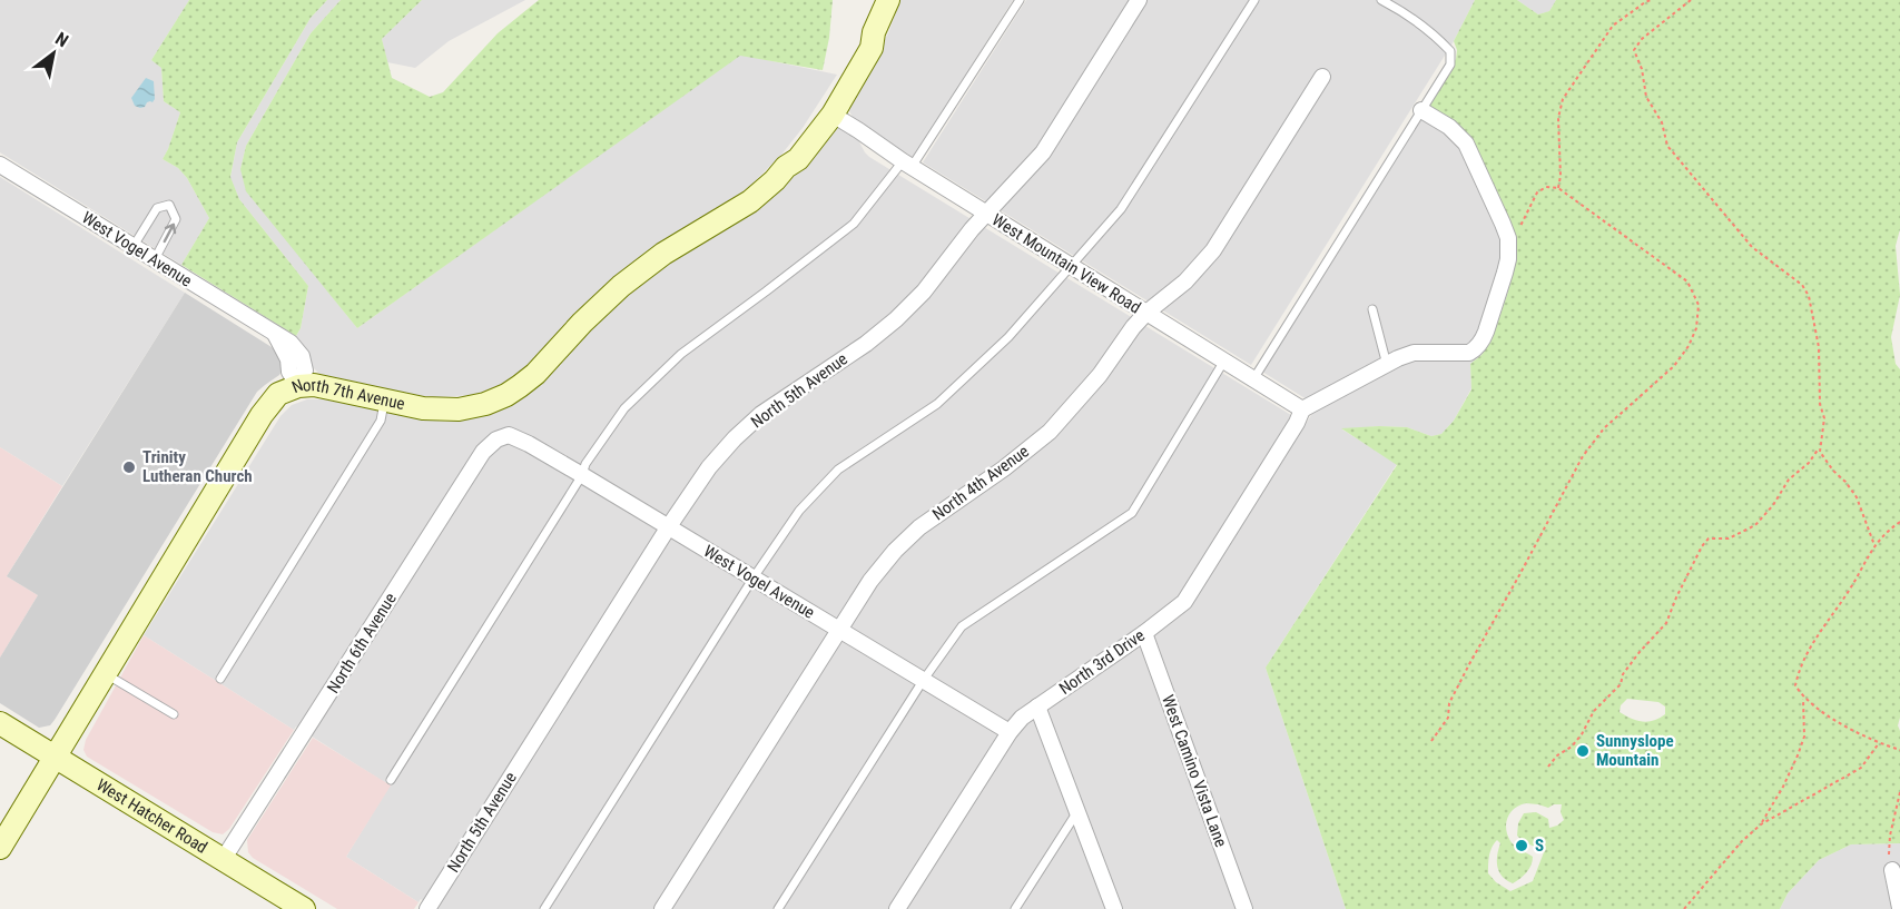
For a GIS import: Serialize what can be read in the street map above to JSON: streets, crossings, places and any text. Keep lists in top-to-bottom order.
{
  "streets": {
    "street": [
      "West Vogel Avenue",
      "West Mountain View Road",
      "North 5th Avenue",
      "North 7th Avenue",
      "North 4th Avenue",
      "North 6th Avenue",
      "North 3rd Drive",
      "West Camino Vista Lane",
      "West Hatcher Road"
    ]
  },
  "crossings": [
    ["West Vogel Avenue", "North 5th Avenue"],
    ["West Vogel Avenue", "North 7th Avenue"],
    ["West Vogel Avenue", "North 4th Avenue"],
    ["West Vogel Avenue", "North 6th Avenue"],
    ["West Vogel Avenue", "North 3rd Drive"],
    ["West Mountain View Road", "North 5th Avenue"],
    ["West Mountain View Road", "North 7th Avenue"],
    ["West Mountain View Road", "North 4th Avenue"],
    ["West Mountain View Road", "North 3rd Drive"],
    ["North 7th Avenue", "West Hatcher Road"],
    ["North 6th Avenue", "West Hatcher Road"],
    ["North 3rd Drive", "West Camino Vista Lane"]
  ],
  "places": ["Trinity Lutheran Church", "Sunnyslope Mountain", "S"],
  "north": "top right"
}
